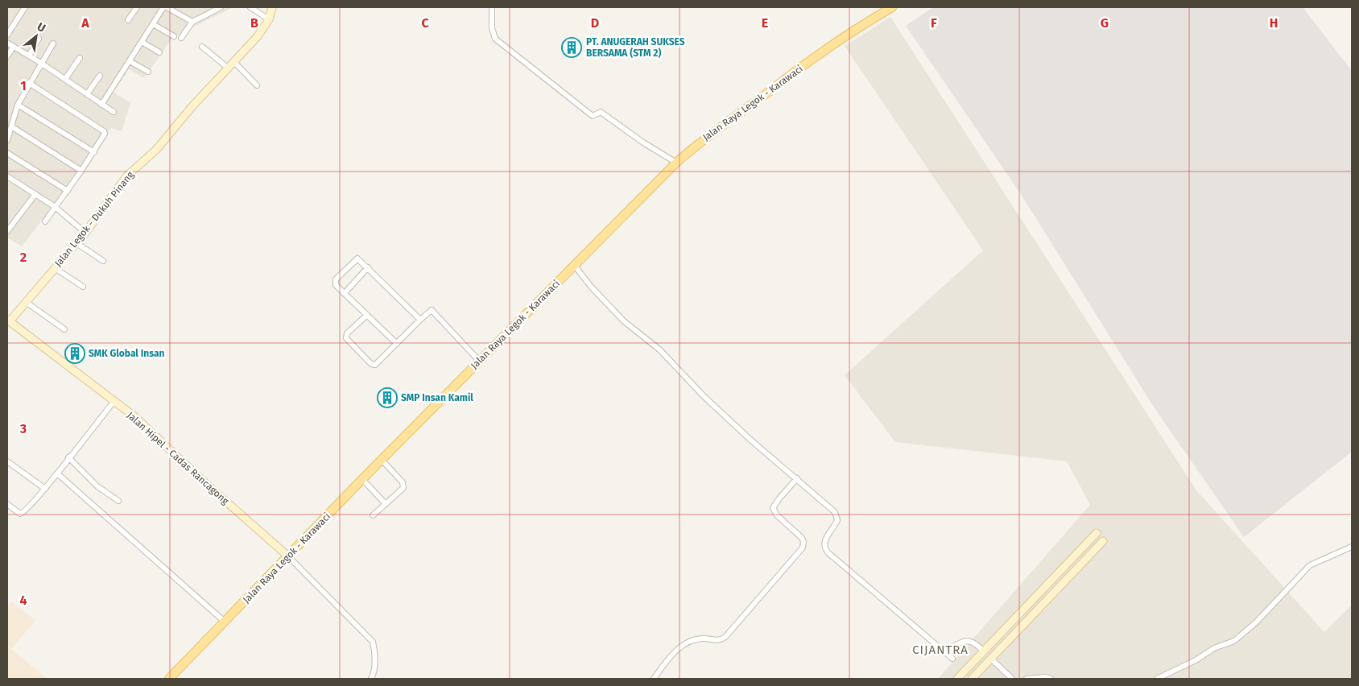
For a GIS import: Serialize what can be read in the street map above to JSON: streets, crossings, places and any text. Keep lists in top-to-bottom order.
{
  "streets": {
    "main road": ["Jalan Raya Legok - Karawaci"],
    "street": ["Jalan Legok - Dukuh Pinang", "Jalan Hipel - Cadas Rancagong"]
  },
  "crossings": [
    ["Jalan Raya Legok - Karawaci", "Jalan Hipel - Cadas Rancagong"],
    ["Jalan Legok - Dukuh Pinang", "Jalan Hipel - Cadas Rancagong"]
  ],
  "districts": ["CIJANTRA"],
  "places": {
    "building": ["PT. ANUGERAH SUKSES BERSAMA (STM 2)", "SMK Global Insan", "SMP Insan Kamil"]
  },
  "north": "top right",
  "grid": {
    "columns": [
      "A",
      "B",
      "C",
      "D",
      "E",
      "F",
      "G",
      "H"
    ],
    "rows": [
      "1",
      "2",
      "3",
      "4"
    ]
  }
}
